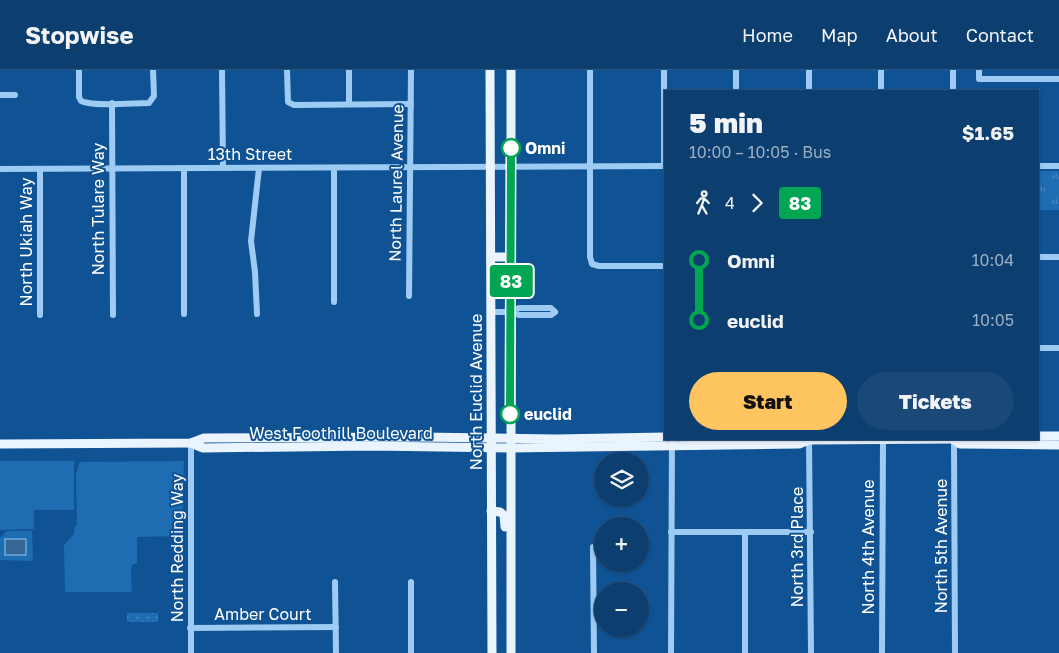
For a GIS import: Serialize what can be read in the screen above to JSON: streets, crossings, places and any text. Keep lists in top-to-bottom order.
{
  "streets": {
    "main road": ["North Euclid Avenue", "West Foothill Boulevard"],
    "street": [
      "13th Street",
      "North Laurel Avenue",
      "North Tulare Way",
      "North Ukiah Way",
      "North 5th Avenue",
      "North 3rd Place",
      "North 4th Avenue",
      "North Redding Way",
      "Amber Court"
    ]
  },
  "crossings": [
    ["13th Street", "North Laurel Avenue"],
    ["13th Street", "North Tulare Way"],
    ["13th Street", "North Ukiah Way"],
    ["13th Street", "North Euclid Avenue"],
    ["North Euclid Avenue", "West Foothill Boulevard"],
    ["West Foothill Boulevard", "North Redding Way"],
    ["North Redding Way", "Amber Court"]
  ],
  "places": ["Omni", "euclid"],
  "lines": ["bus line 83"],
  "page": {
    "header": "Stopwise",
    "nav": [
      "Home",
      "Map",
      "About",
      "Contact"
    ],
    "on_map": "83",
    "heading": ["5 min", "10:00 – 10:05 · Bus", "$1.65"],
    "legs": ["4", "83"],
    "list": [
      {
        "name": "Omni",
        "value": "10:04"
      },
      {
        "name": "euclid",
        "value": "10:05"
      }
    ],
    "buttons": ["Start", "Tickets"],
    "map_buttons": ["+", "−"]
  }
}
